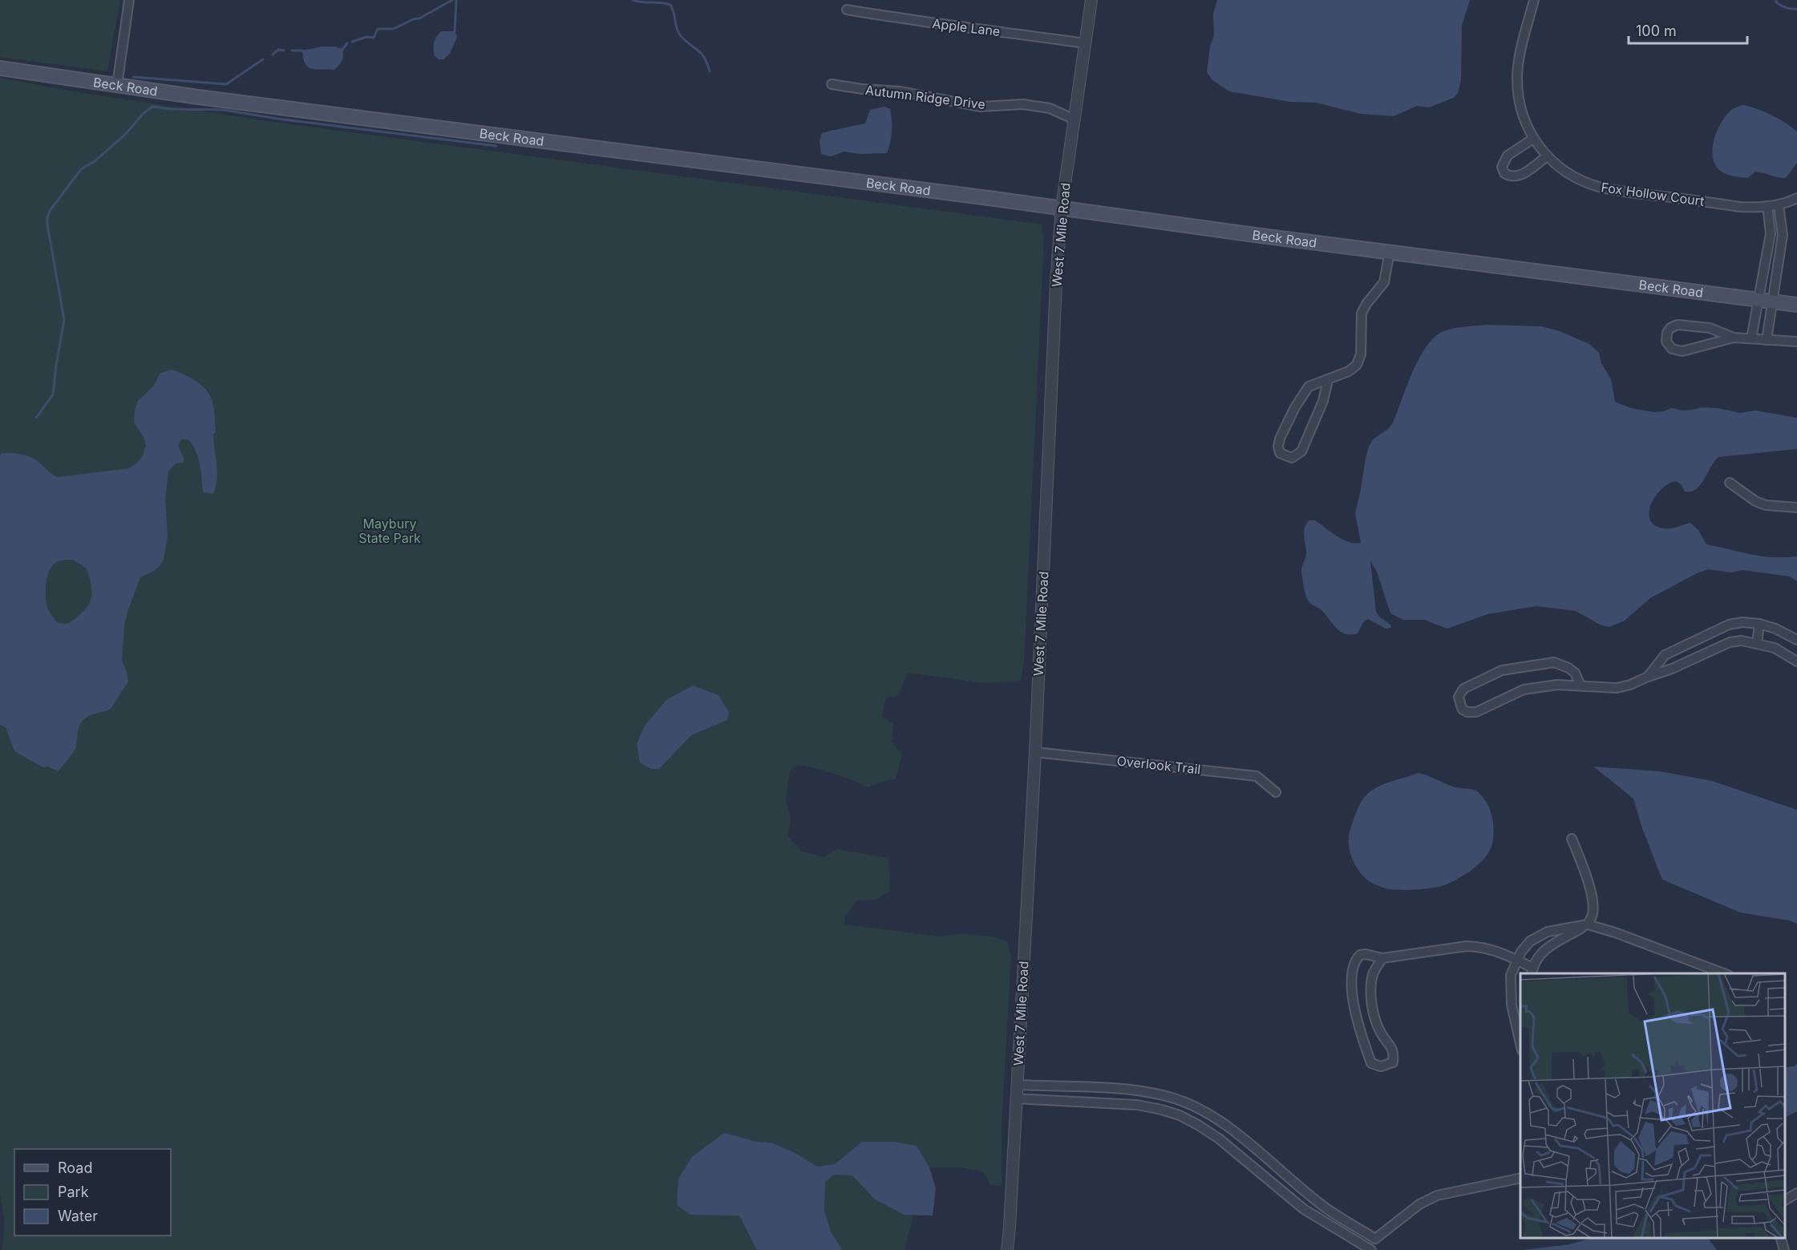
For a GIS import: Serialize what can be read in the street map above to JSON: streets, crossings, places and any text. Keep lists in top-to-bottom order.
{
  "streets": {
    "main road": ["Beck Road"],
    "street": [
      "Apple Lane",
      "Autumn Ridge Drive",
      "Fox Hollow Court",
      "West 7 Mile Road",
      "Overlook Trail"
    ]
  },
  "crossings": [
    ["Apple Lane", "West 7 Mile Road"],
    ["Beck Road", "West 7 Mile Road"],
    ["Autumn Ridge Drive", "West 7 Mile Road"],
    ["West 7 Mile Road", "Overlook Trail"]
  ],
  "parks": ["Maybury State Park"],
  "legend": ["Road", "Park", "Water"],
  "scale_bar": "100 m"
}
